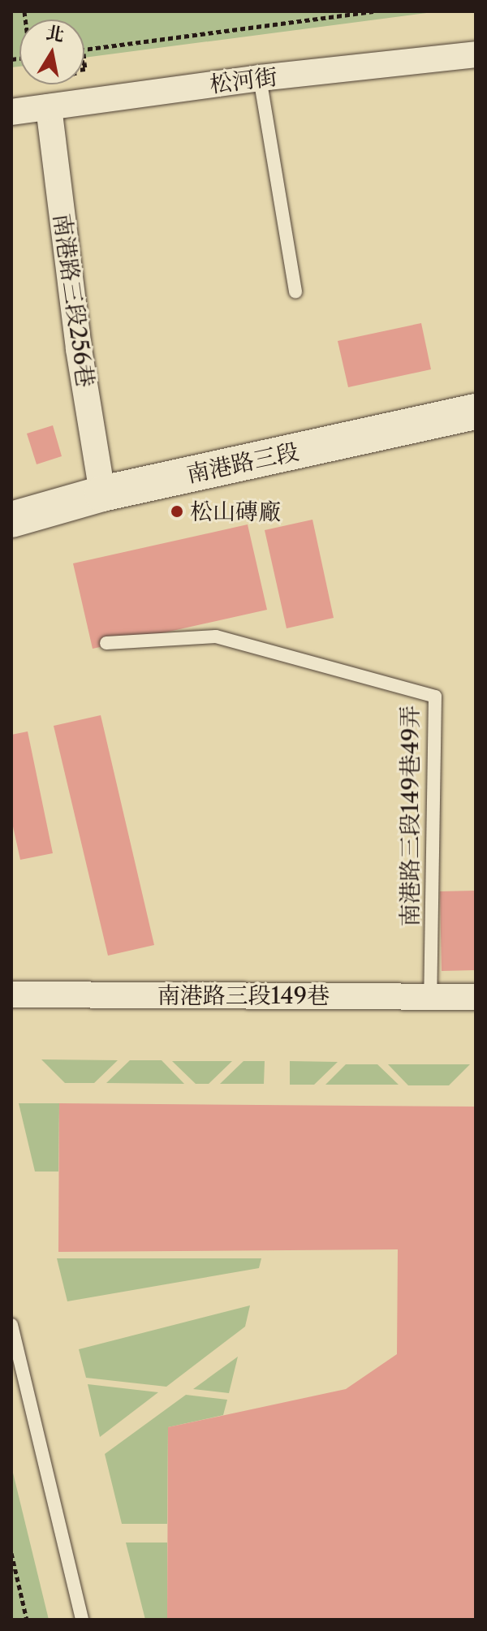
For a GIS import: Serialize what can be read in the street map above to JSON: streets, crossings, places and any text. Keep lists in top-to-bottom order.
{
  "streets": {
    "main road": ["南港路三段"],
    "street": ["松河街", "南港路三段256巷", "南港路三段149巷"],
    "lane": ["南港路三段149巷49弄"]
  },
  "crossings": [
    ["松河街", "南港路三段256巷"],
    ["南港路三段256巷", "南港路三段"],
    ["南港路三段149巷49弄", "南港路三段149巷"]
  ],
  "places": ["松山磚廠"],
  "north": "top"
}
